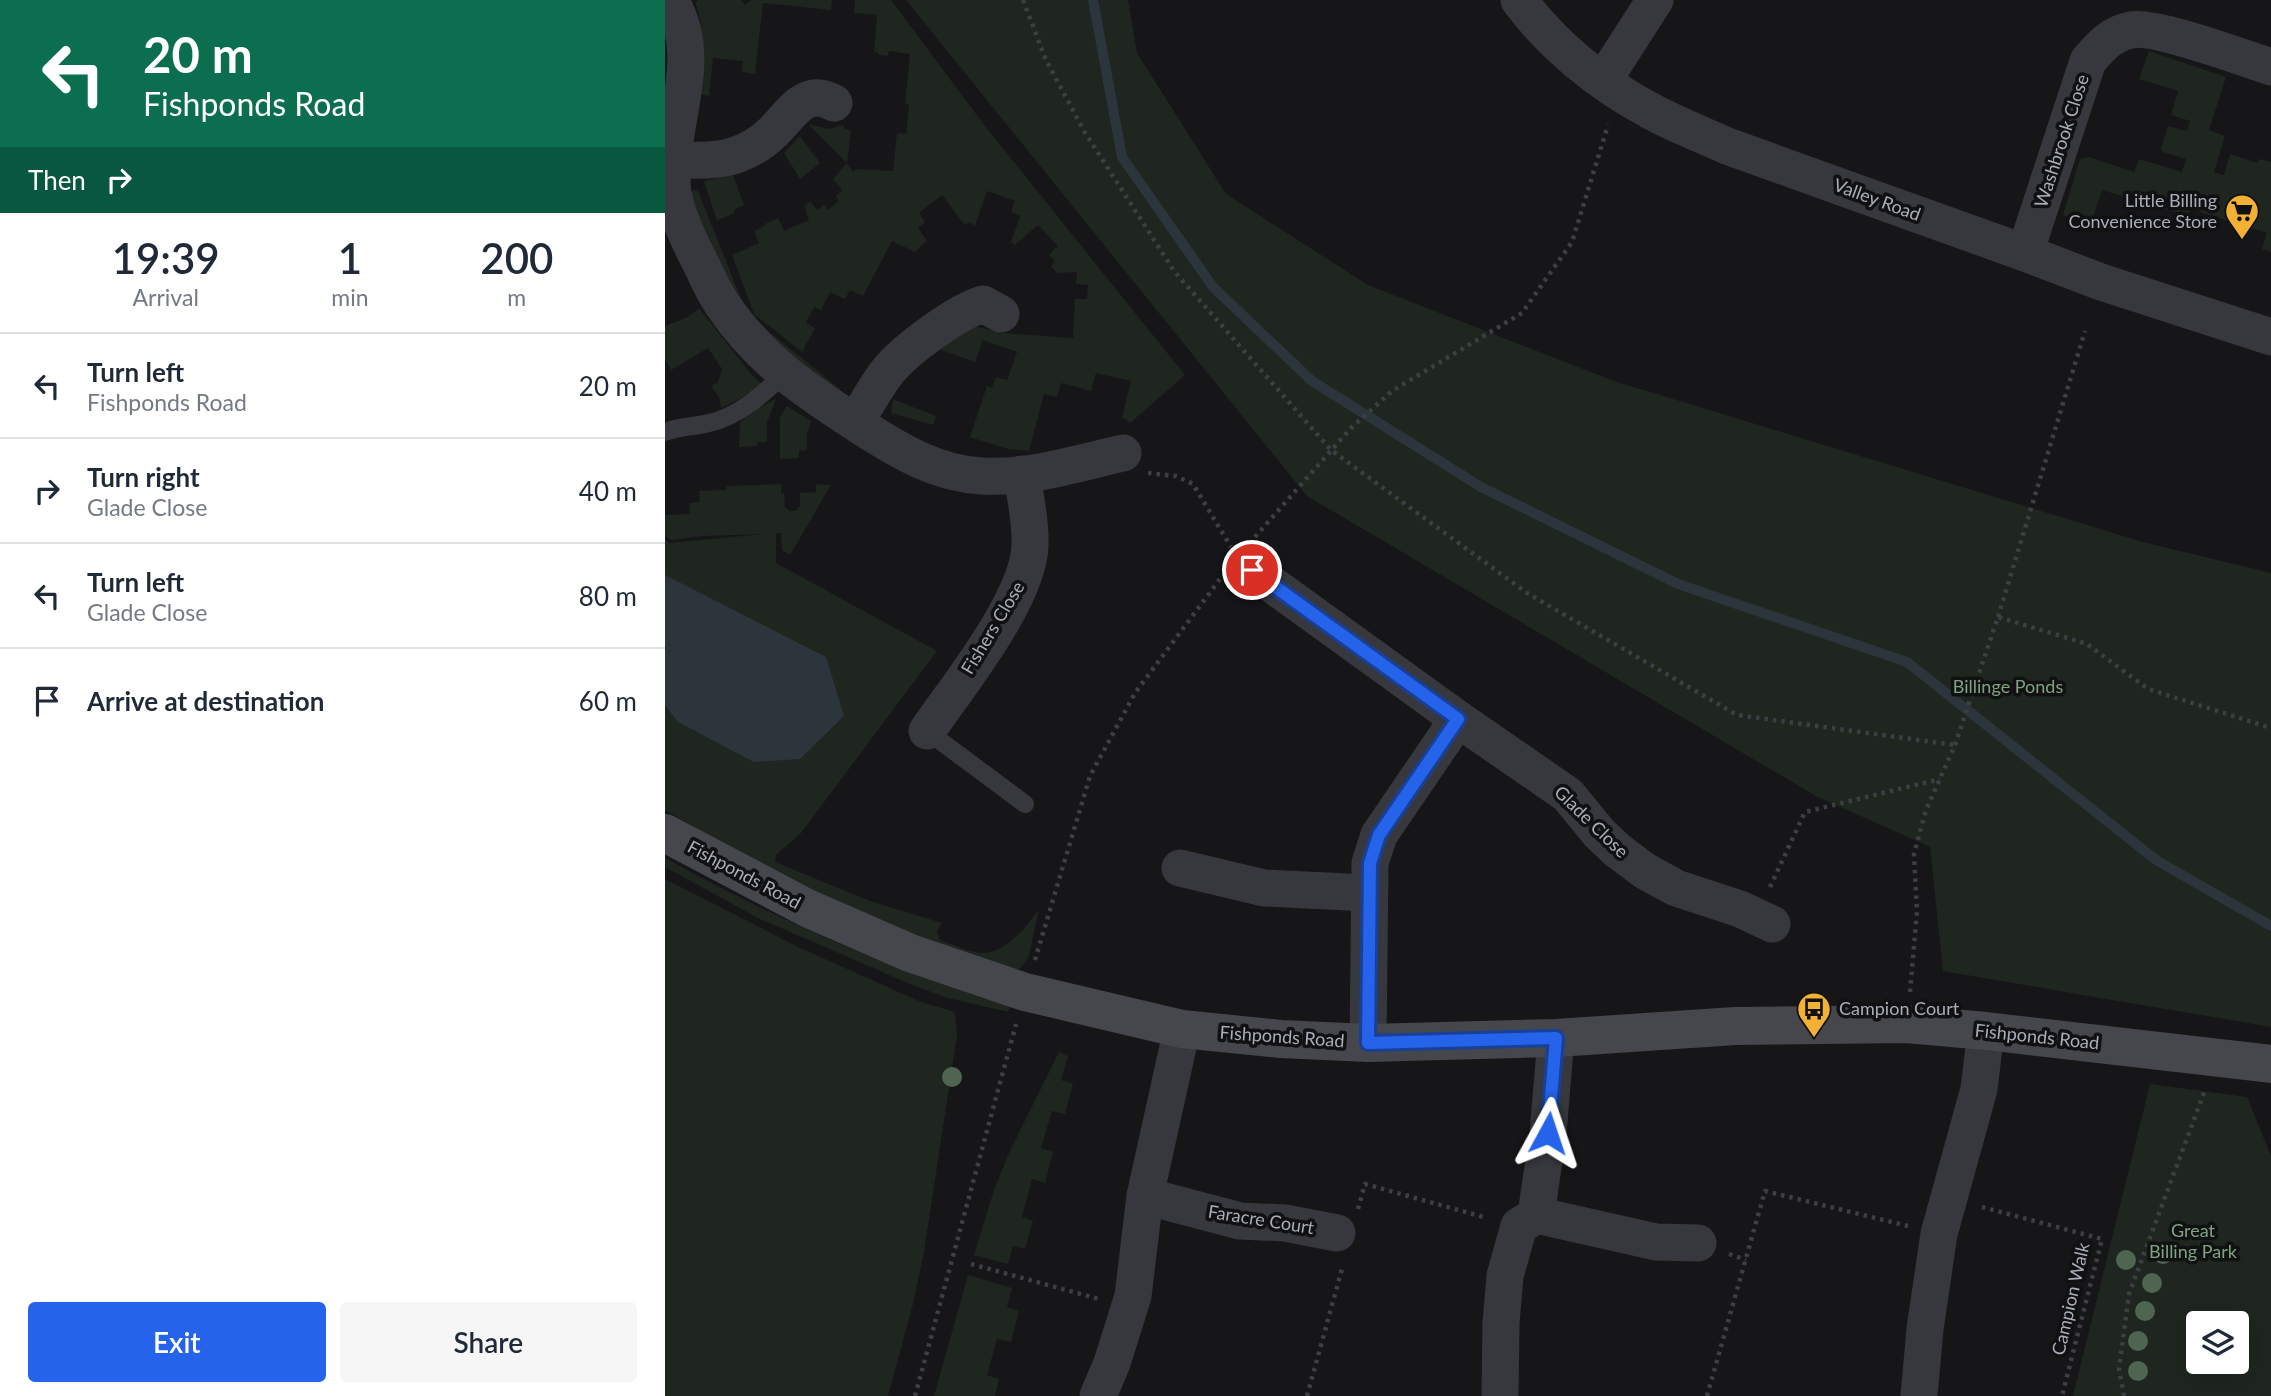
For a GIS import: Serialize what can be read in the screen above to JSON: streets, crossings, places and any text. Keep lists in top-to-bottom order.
{
  "streets": {
    "street": [
      "Washbrook Close",
      "Valley Road",
      "Fishers Close",
      "Glade Close",
      "Fishponds Road",
      "Faracre Court"
    ],
    "path": ["Campion Walk"]
  },
  "crossings": [
    ["Washbrook Close", "Valley Road"]
  ],
  "parks": ["Billinge Ponds", "Great Billing Park"],
  "places": {
    "supermarket": ["Little Billing Convenience Store"],
    "bus stop": ["Campion Court"]
  },
  "page": {
    "turn": ["20 m", "Fishponds Road"],
    "then": "Then",
    "eta": [
      "19:39",
      "Arrival",
      "1",
      "min",
      "200",
      "m"
    ],
    "list": [
      {
        "name": "Turn left",
        "note": "Fishponds Road",
        "value": "20 m"
      },
      {
        "name": "Turn right",
        "note": "Glade Close",
        "value": "40 m"
      },
      {
        "name": "Turn left",
        "note": "Glade Close",
        "value": "80 m"
      },
      {
        "name": "Arrive at destination",
        "value": "60 m"
      }
    ],
    "buttons": ["Exit", "Share"]
  }
}
